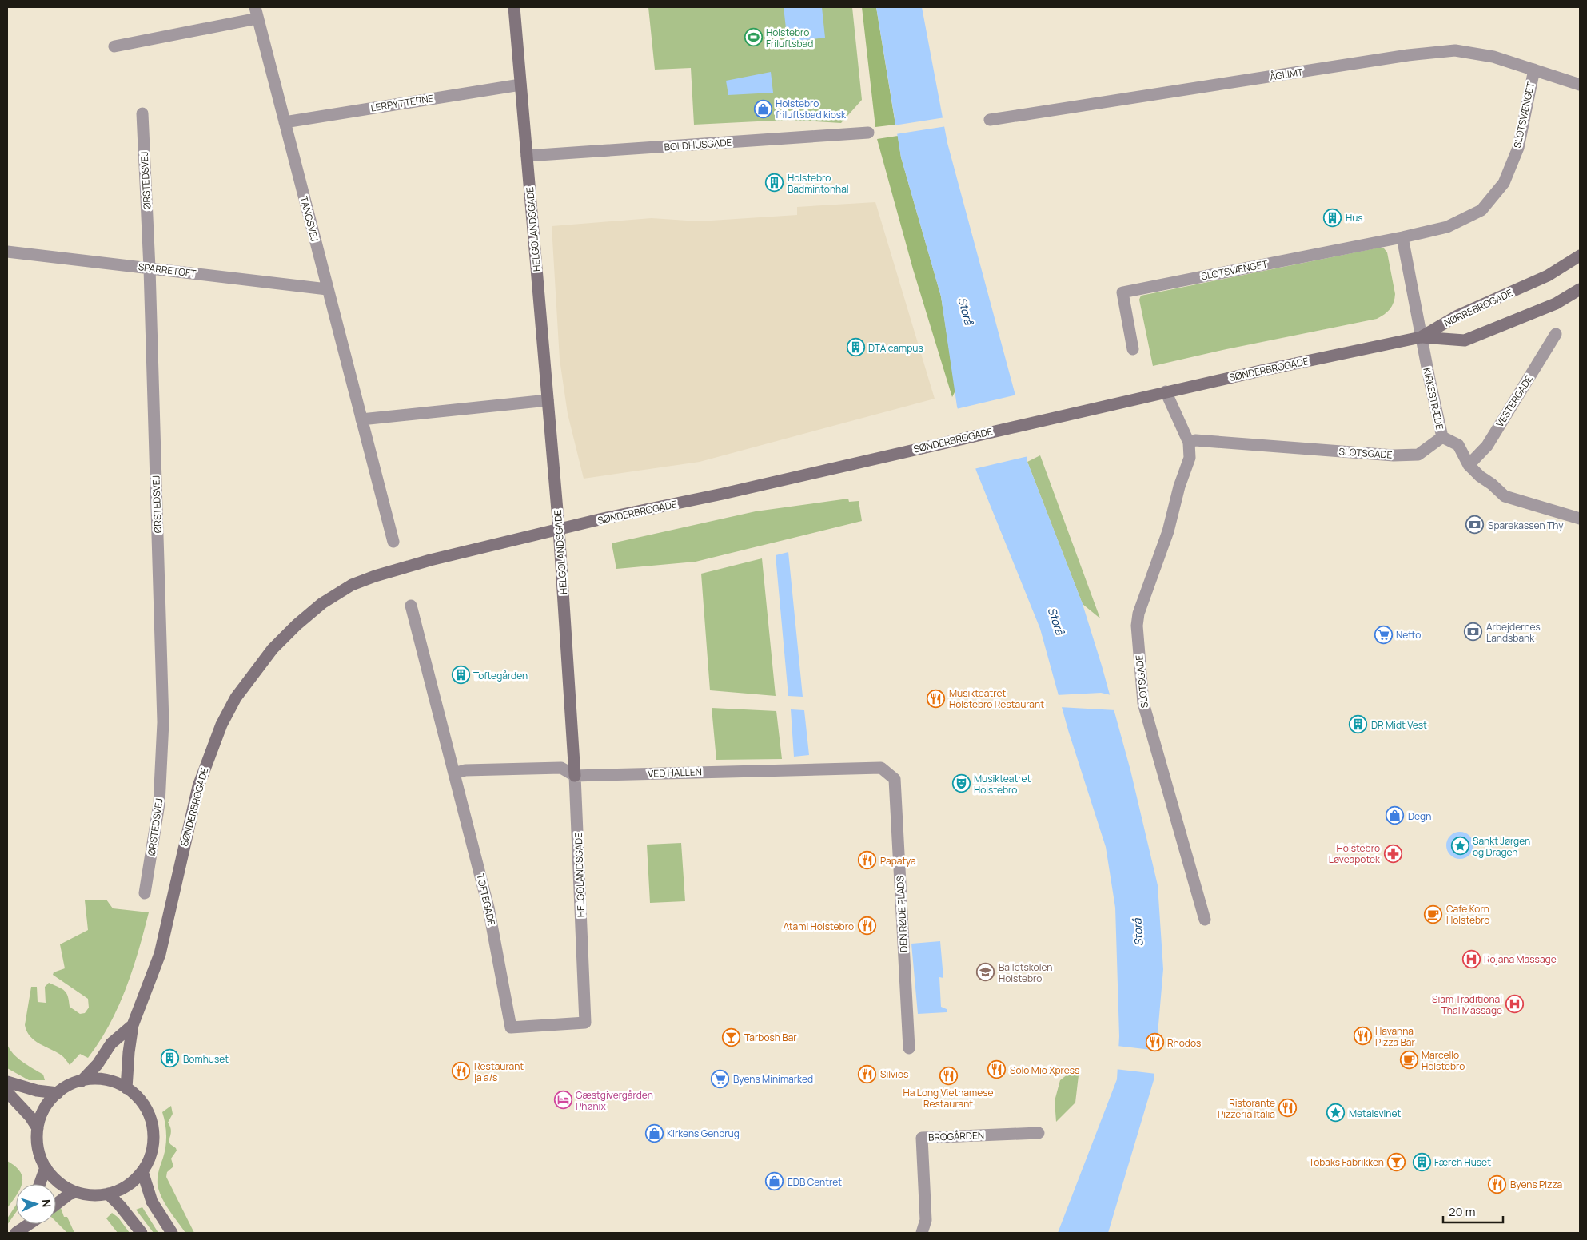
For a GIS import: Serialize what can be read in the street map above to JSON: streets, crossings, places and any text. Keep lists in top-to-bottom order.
{
  "streets": {
    "street": [
      "ÅGLIMT",
      "LERPYTTERNE",
      "SLOTSVÆNGET",
      "BOLDHUSGADE",
      "ØRSTEDSVEJ",
      "TANGSVEJ",
      "HELGOLANDSGADE",
      "SPARRETOFT",
      "NØRREBROGADE",
      "SØNDERBROGADE",
      "KIRKESTRÆDE",
      "VESTERGADE",
      "SLOTSGADE",
      "VED HALLEN",
      "TOFTEGADE",
      "DEN RØDE PLADS",
      "BROGÅRDEN"
    ]
  },
  "crossings": [
    ["ÅGLIMT", "SLOTSVÆNGET"],
    ["LERPYTTERNE", "TANGSVEJ"],
    ["LERPYTTERNE", "HELGOLANDSGADE"],
    ["BOLDHUSGADE", "HELGOLANDSGADE"],
    ["ØRSTEDSVEJ", "SPARRETOFT"],
    ["TANGSVEJ", "SPARRETOFT"],
    ["HELGOLANDSGADE", "SØNDERBROGADE"],
    ["HELGOLANDSGADE", "VED HALLEN"],
    ["HELGOLANDSGADE", "TOFTEGADE"],
    ["NØRREBROGADE", "SØNDERBROGADE"],
    ["NØRREBROGADE", "KIRKESTRÆDE"],
    ["SØNDERBROGADE", "KIRKESTRÆDE"],
    ["SØNDERBROGADE", "SLOTSGADE"],
    ["KIRKESTRÆDE", "VESTERGADE"],
    ["KIRKESTRÆDE", "SLOTSGADE"],
    ["VED HALLEN", "TOFTEGADE"],
    ["VED HALLEN", "DEN RØDE PLADS"]
  ],
  "water": ["Storå"],
  "places": {
    "sports": ["Holstebro Friluftsbad"],
    "shop": [
      "Holstebro friluftsbad kiosk",
      "Degn",
      "Kirkens Genbrug",
      "EDB Centret"
    ],
    "building": [
      "Holstebro Badmintonhal",
      "Hus",
      "DTA campus",
      "Toftegården",
      "DR Midt Vest",
      "Bomhuset",
      "Færch Huset"
    ],
    "bank": ["Sparekassen Thy", "Arbejdernes Landsbank"],
    "supermarket": ["Netto", "Byens Minimarked"],
    "restaurant": [
      "Musikteatret Holstebro Restaurant",
      "Papatya",
      "Atami Holstebro",
      "Havanna Pizza Bar",
      "Rhodos",
      "Solo Mio Xpress",
      "Restaurant ja a/s",
      "Silvios",
      "Ha Long Vietnamese Restaurant",
      "Ristorante Pizzeria Italia",
      "Byens Pizza"
    ],
    "theatre": ["Musikteatret Holstebro"],
    "place": ["Sankt Jørgen og Dragen", "Metalsvinet"],
    "pharmacy": ["Holstebro Løveapotek"],
    "cafe": ["Cafe Korn Holstebro", "Marcello Holstebro"],
    "hospital": ["Rojana Massage", "Siam Traditional Thai Massage"],
    "school or university": ["Balletskolen Holstebro"],
    "bar": ["Tarbosh Bar", "Tobaks Fabrikken"],
    "hotel": ["Gæstgivergården Phønix"]
  },
  "scale_bar": "20 m",
  "north": "right"
}
